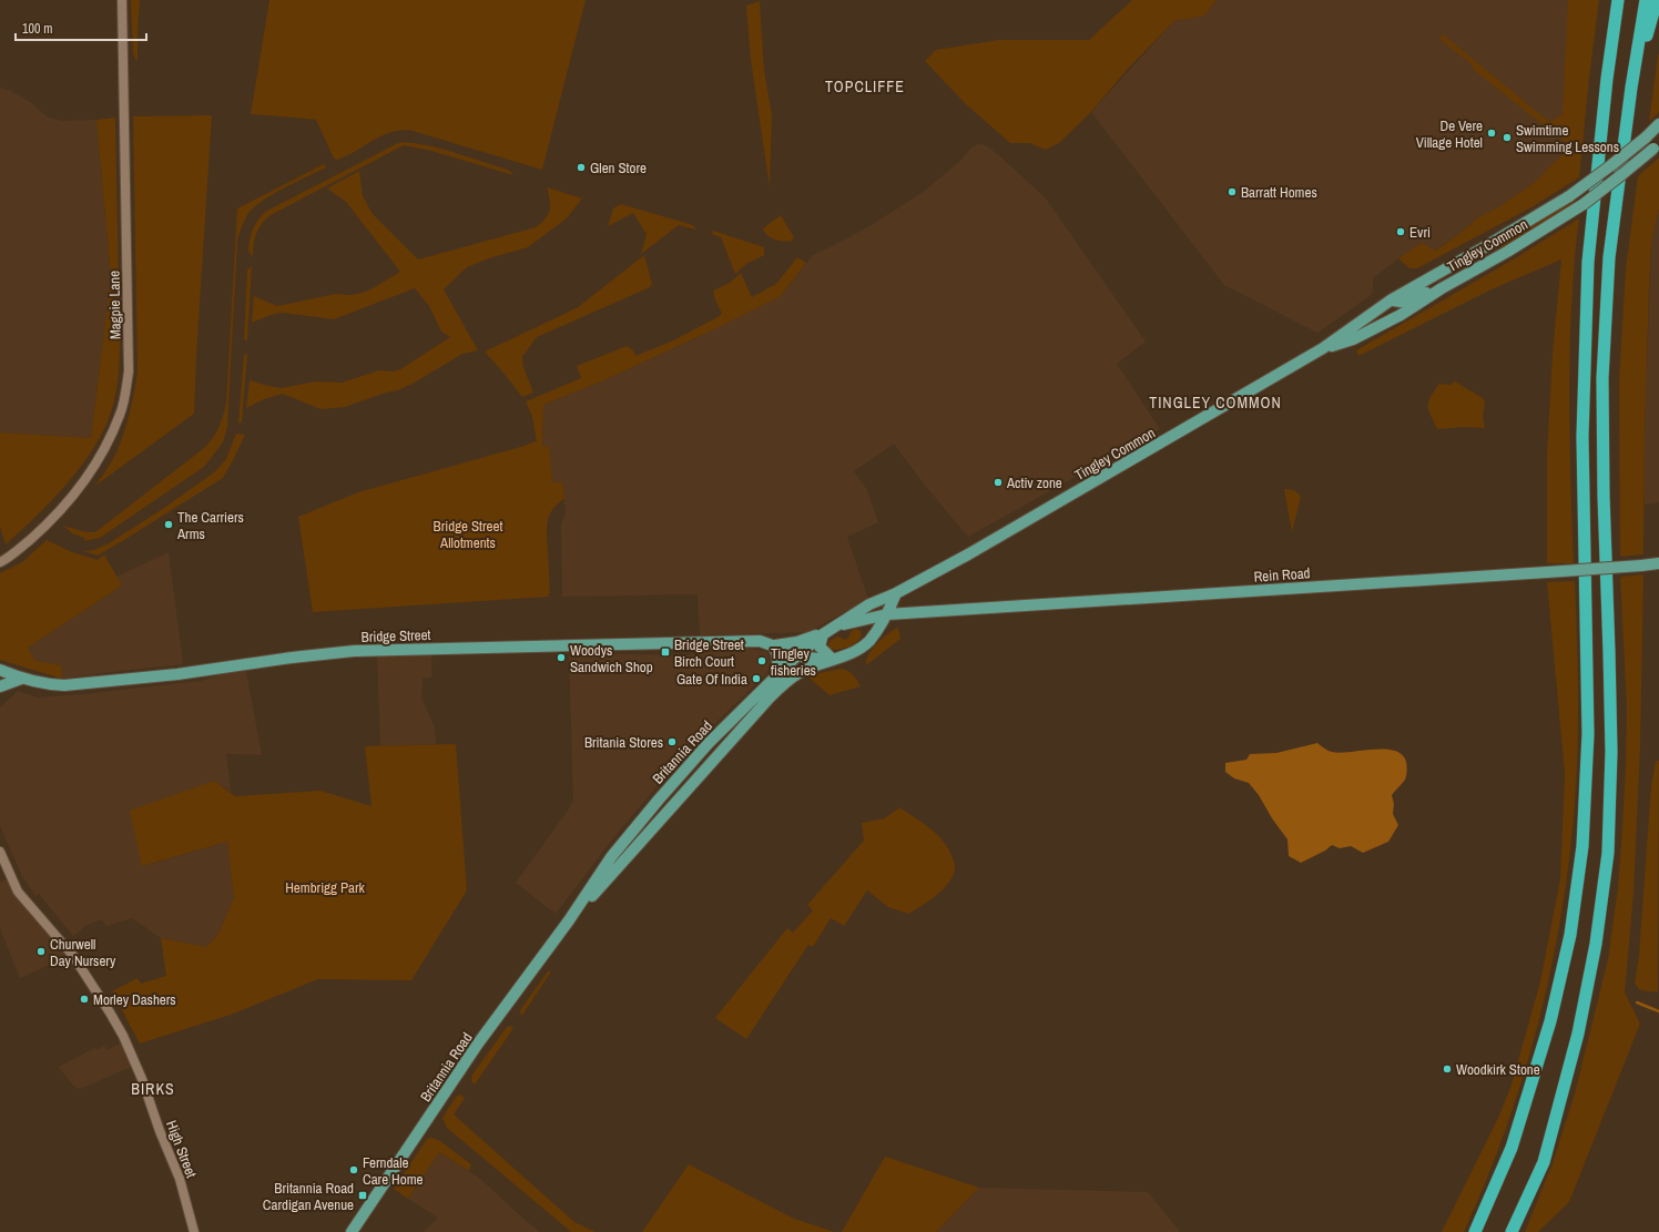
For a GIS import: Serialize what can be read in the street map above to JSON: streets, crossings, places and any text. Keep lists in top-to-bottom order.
{
  "streets": {
    "main road": [
      "Tingley Common",
      "Rein Road",
      "Bridge Street",
      "Britannia Road"
    ],
    "street": ["Magpie Lane", "High Street"]
  },
  "crossings": [
    ["Tingley Common", "Rein Road"],
    ["Tingley Common", "Britannia Road"],
    ["Rein Road", "Britannia Road"],
    ["Bridge Street", "Britannia Road"]
  ],
  "districts": ["TOPCLIFFE", "TINGLEY COMMON", "BIRKS"],
  "parks": ["Bridge Street Allotments", "Hembrigg Park"],
  "places": {
    "other": [
      "De Vere Village Hotel",
      "Swimtime Swimming Lessons",
      "Glen Store",
      "Barratt Homes",
      "Evri",
      "Activ zone",
      "The Carriers Arms",
      "Woodys Sandwich Shop",
      "Tingley fisheries",
      "Gate Of India",
      "Britania Stores",
      "Churwell Day Nursery",
      "Morley Dashers",
      "Woodkirk Stone",
      "Ferndale Care Home"
    ],
    "transit": ["Bridge Street Birch Court", "Britannia Road Cardigan Avenue"]
  },
  "scale_bar": "100 m"
}
